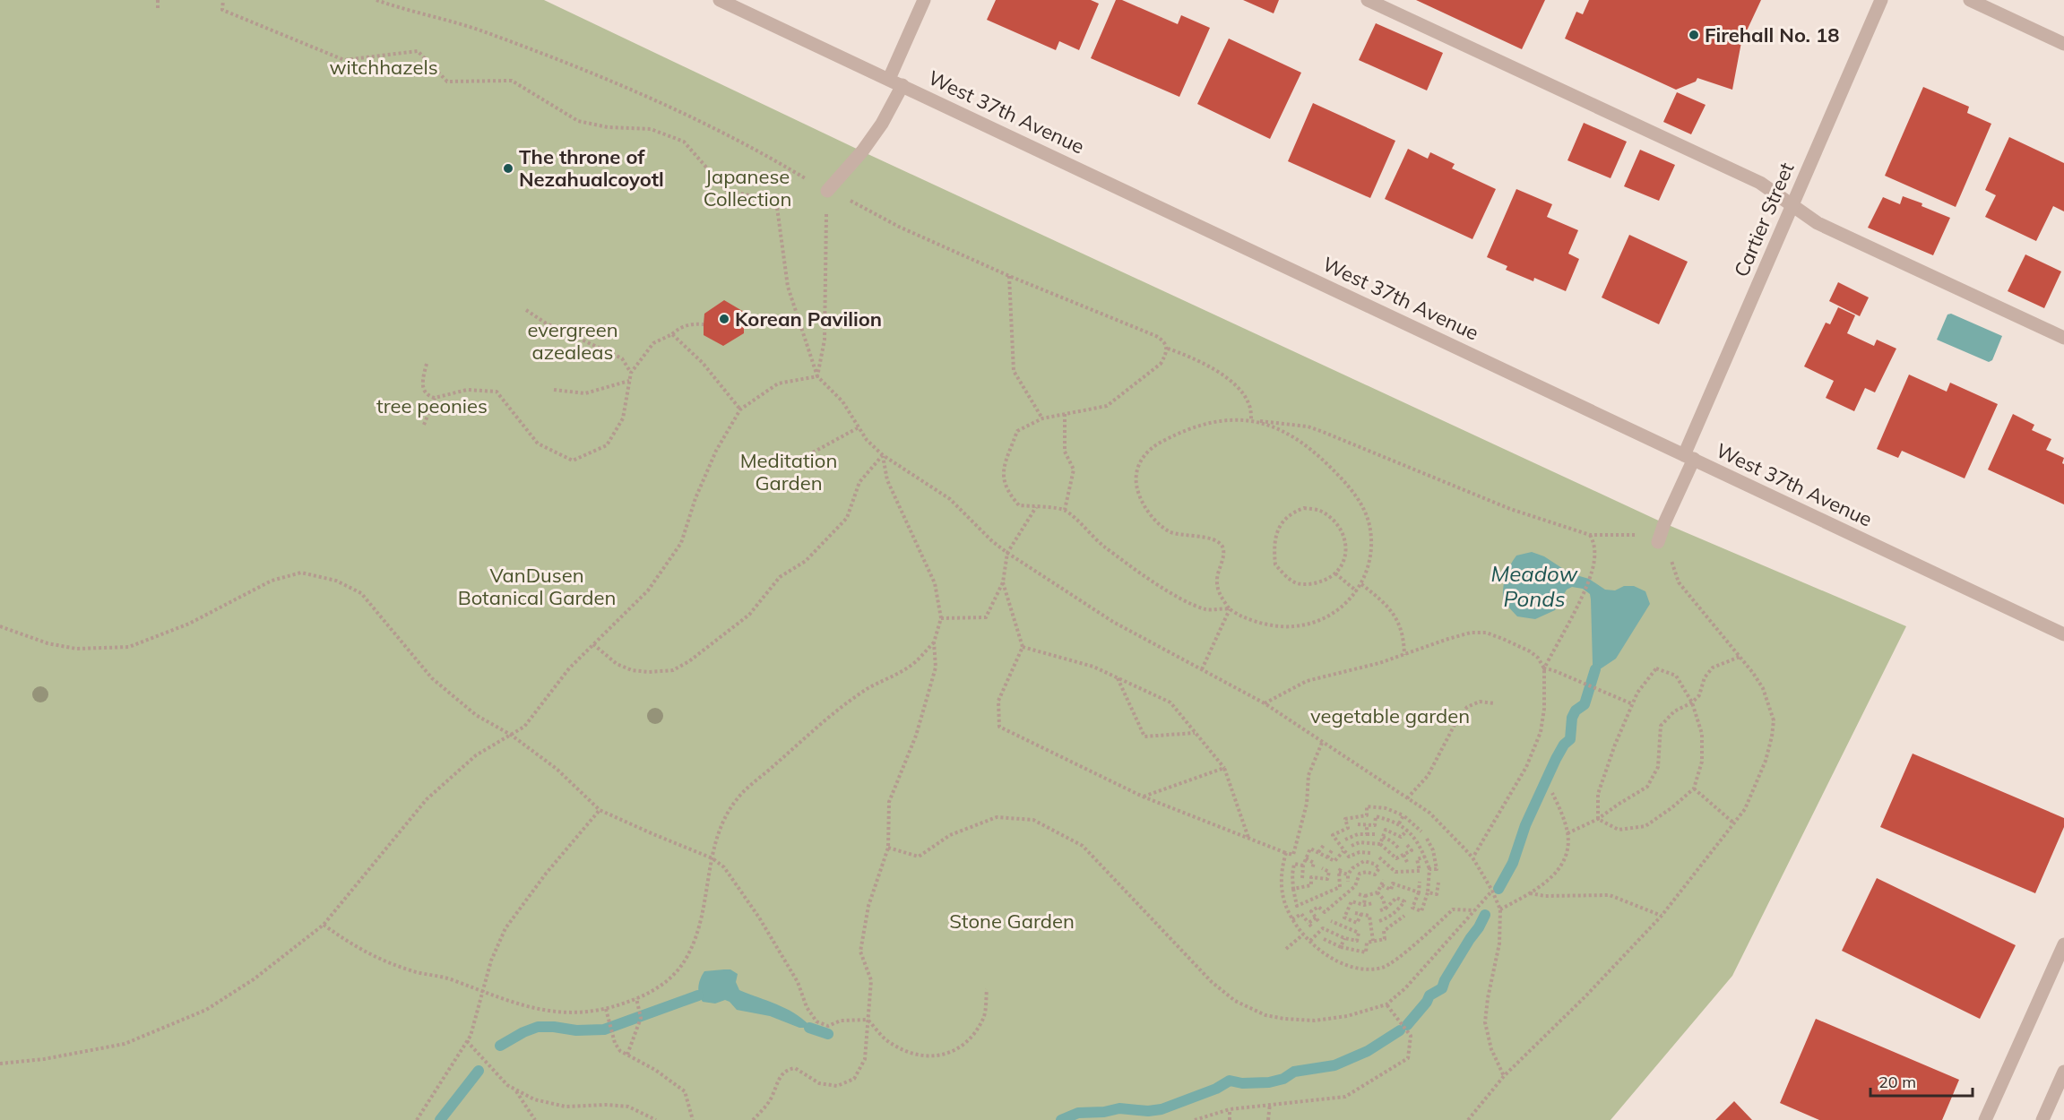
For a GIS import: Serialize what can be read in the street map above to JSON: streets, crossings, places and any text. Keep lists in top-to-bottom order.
{
  "streets": {
    "street": ["West 37th Avenue", "Cartier Street"]
  },
  "crossings": [
    ["West 37th Avenue", "Cartier Street"]
  ],
  "water": ["Meadow Ponds"],
  "parks": [
    "witchhazels",
    "Japanese Collection",
    "evergreen azealeas",
    "tree peonies",
    "Meditation Garden",
    "VanDusen Botanical Garden",
    "vegetable garden",
    "Stone Garden"
  ],
  "places": ["Firehall No. 18", "The throne of Nezahualcoyotl", "Korean Pavilion"],
  "scale_bar": "20 m"
}
